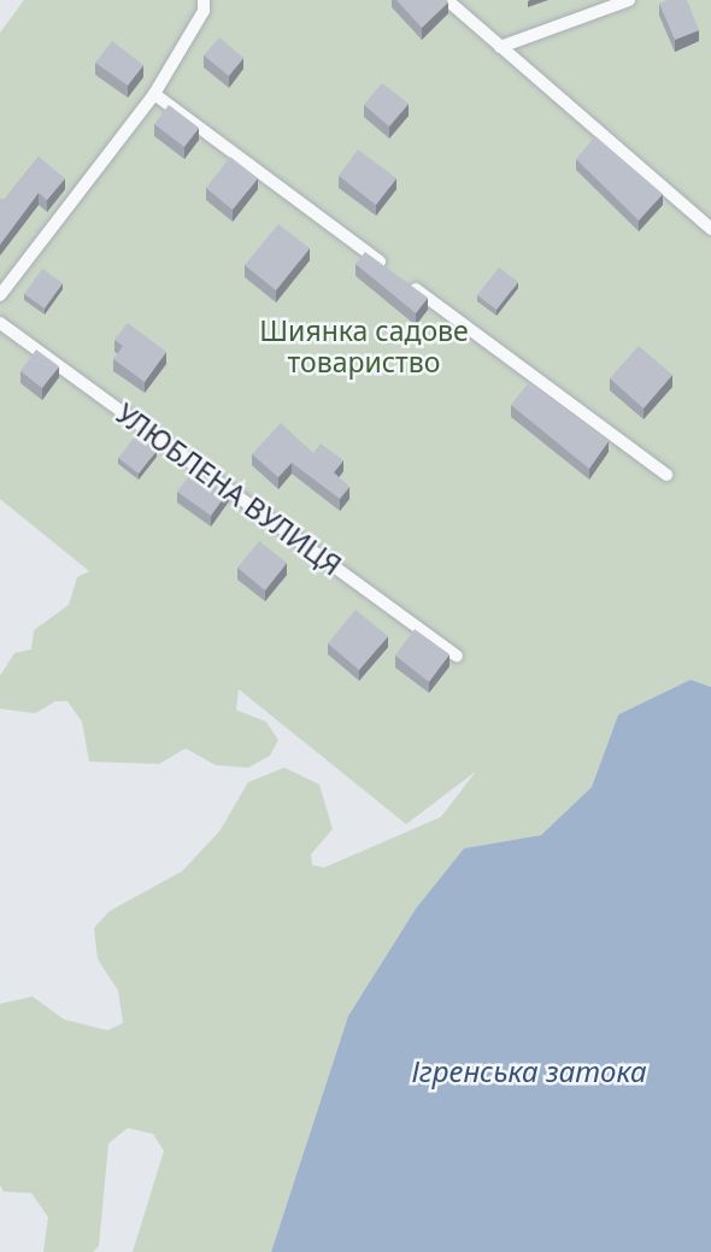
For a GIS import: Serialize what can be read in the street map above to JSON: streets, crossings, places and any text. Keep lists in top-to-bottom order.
{
  "streets": {
    "lane": ["УЛЮБЛЕНА ВУЛИЦЯ"]
  },
  "water": ["Ігренська затока"],
  "parks": ["Шиянка садове товариство"]
}
